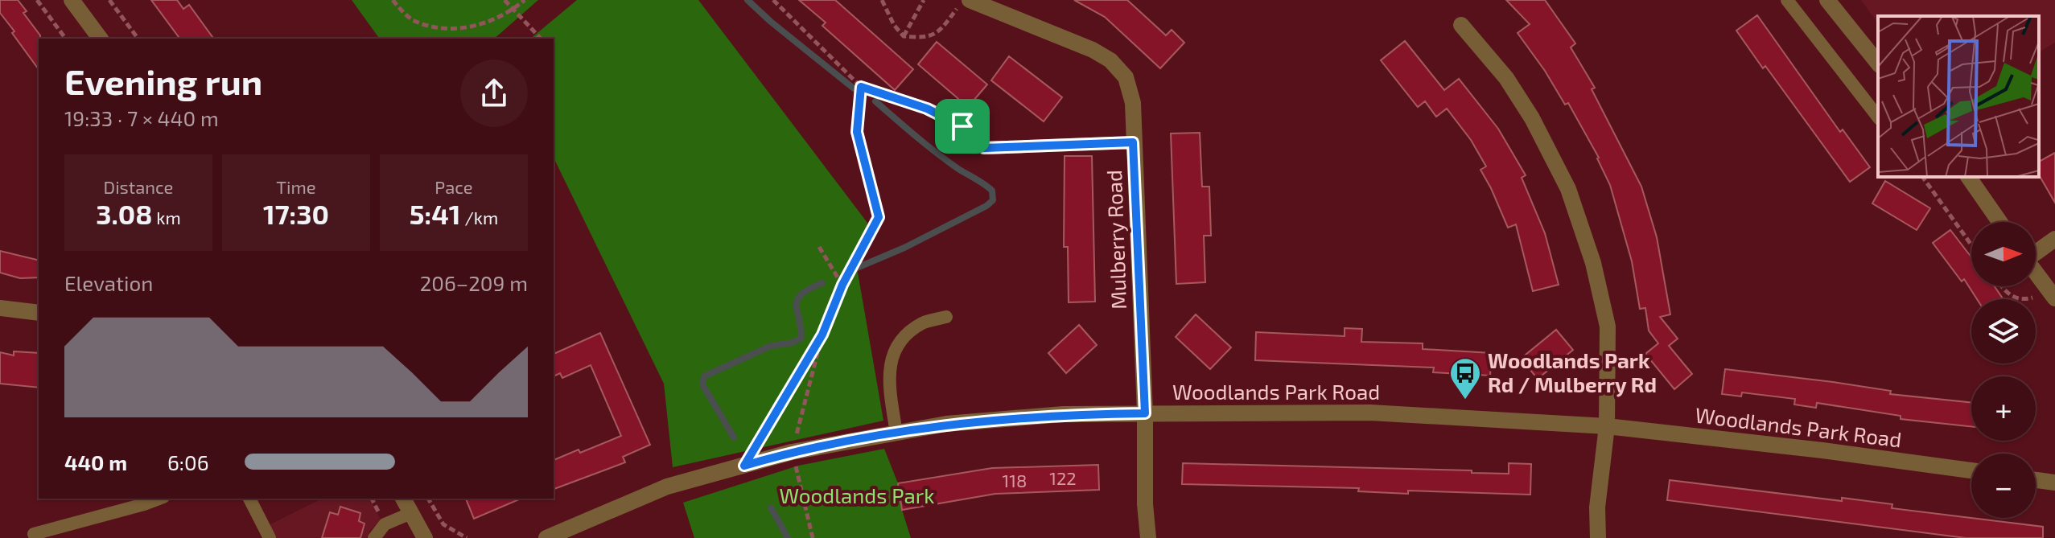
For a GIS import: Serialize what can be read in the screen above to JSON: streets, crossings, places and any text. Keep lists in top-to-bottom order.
{
  "streets": {
    "street": ["Mulberry Road", "Woodlands Park Road"]
  },
  "crossings": [
    ["Mulberry Road", "Woodlands Park Road"]
  ],
  "parks": ["Woodlands Park"],
  "places": {
    "bus stop": ["Woodlands Park Rd / Mulberry Rd"]
  },
  "house_numbers": ["122", "118"],
  "north": "right",
  "page": {
    "heading": ["Evening run", "19:33 · 7 × 440 m"],
    "stats": [
      ["Distance", "3.08 km"],
      ["Time", "17:30"],
      ["Pace", "5:41 /km"]
    ],
    "map_buttons": ["+", "−"],
    "chart": ["Elevation", "206–209 m"],
    "list": [
      {
        "name": "440 m",
        "note": "6:06"
      }
    ]
  }
}
